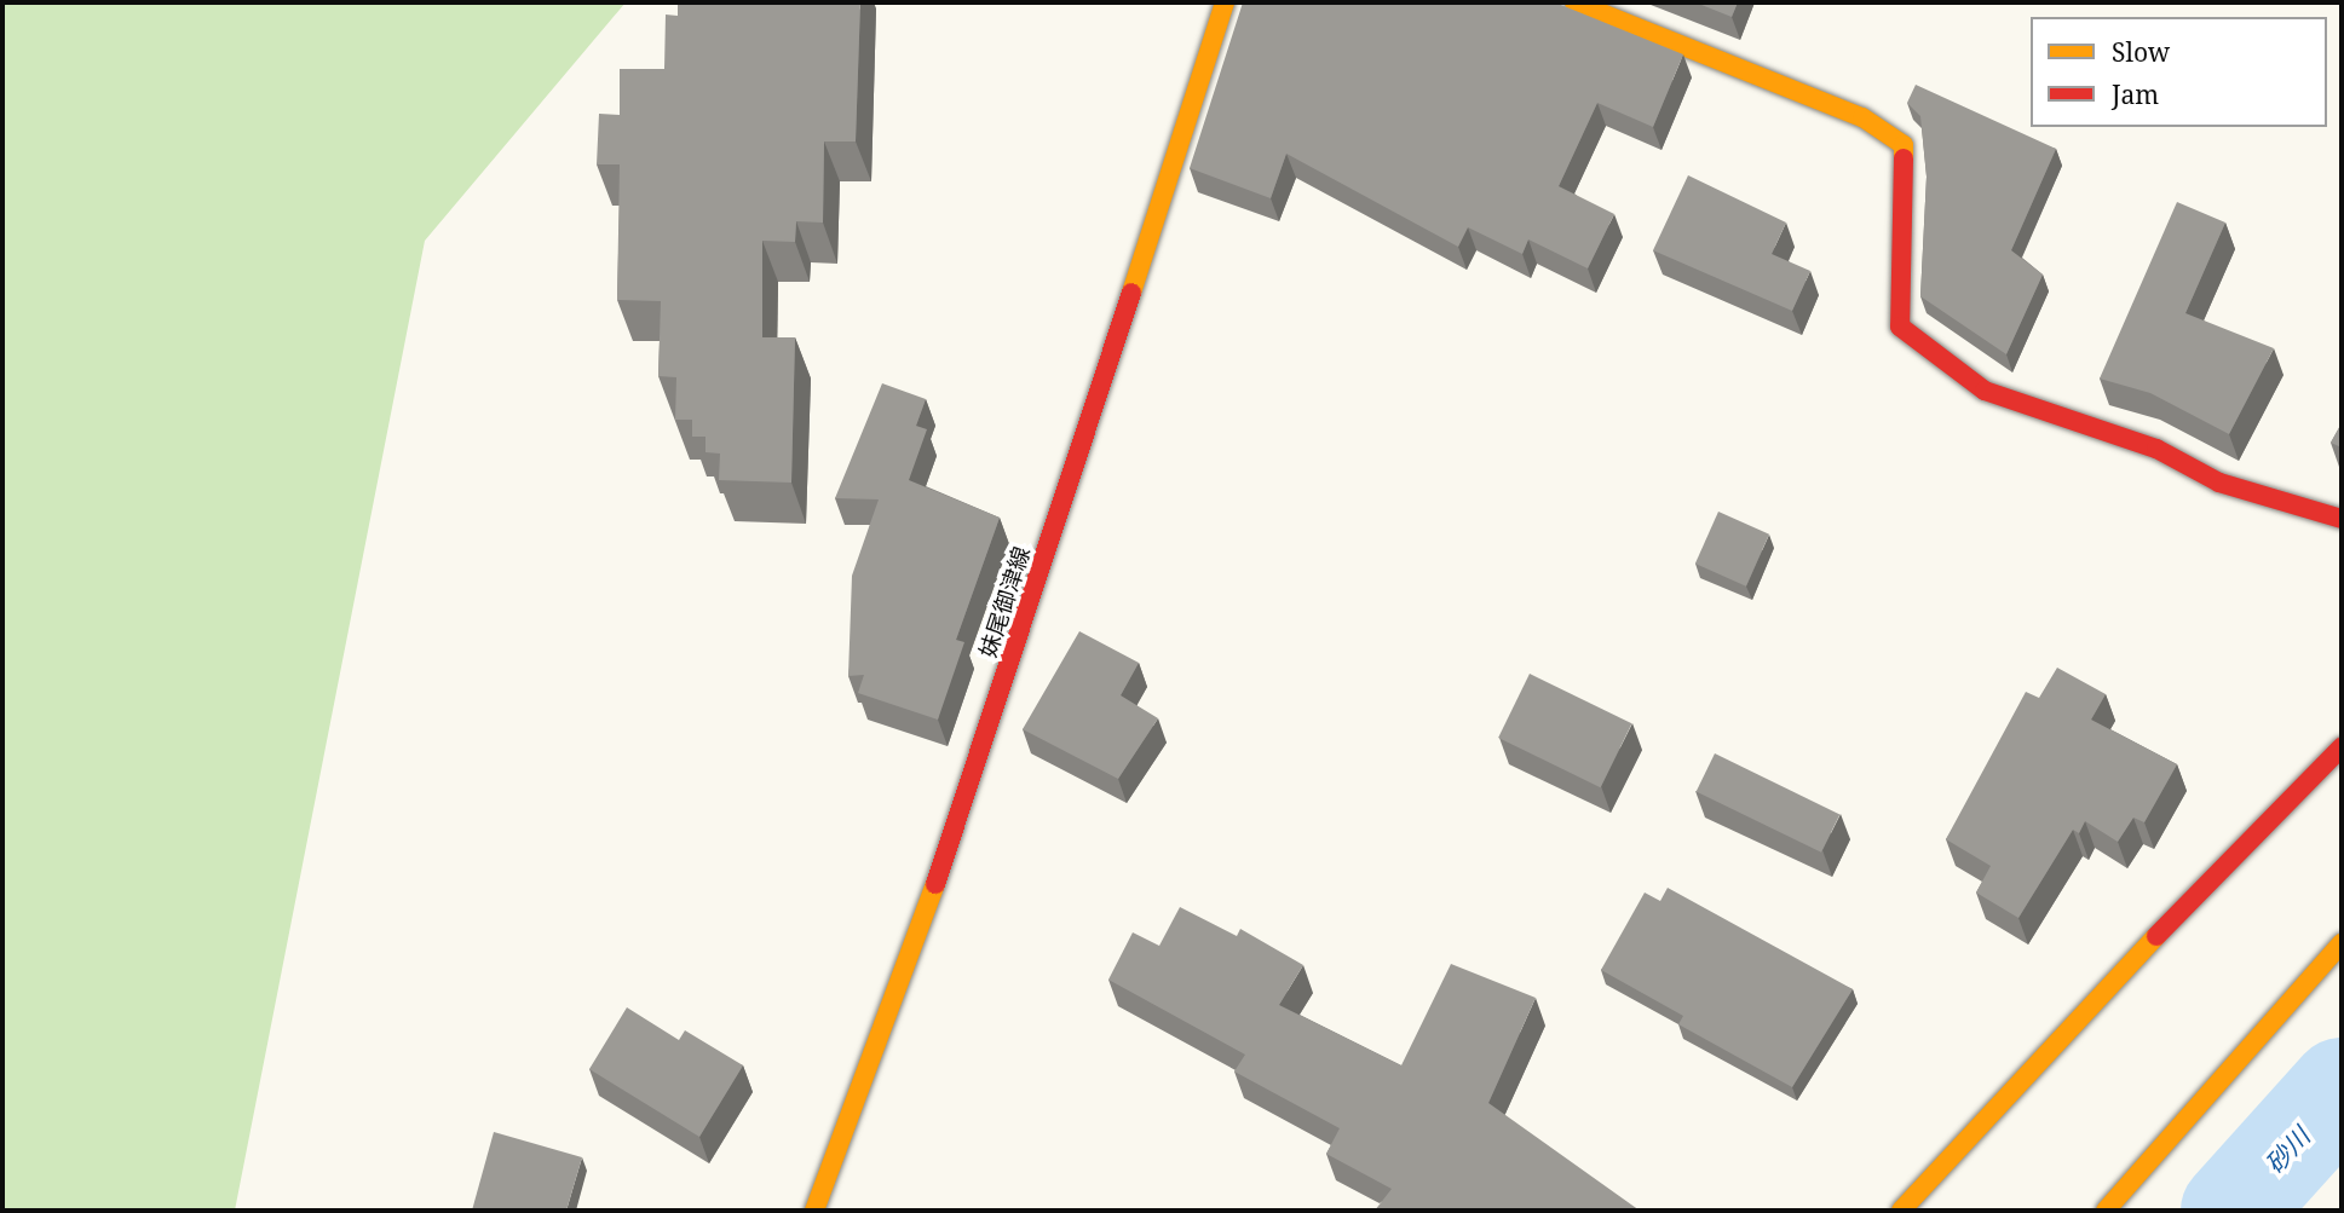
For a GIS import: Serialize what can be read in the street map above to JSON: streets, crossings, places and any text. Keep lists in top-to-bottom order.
{
  "streets": {
    "street": ["妹尾御津線"]
  },
  "water": ["砂川"],
  "legend": ["Slow", "Jam"]
}
